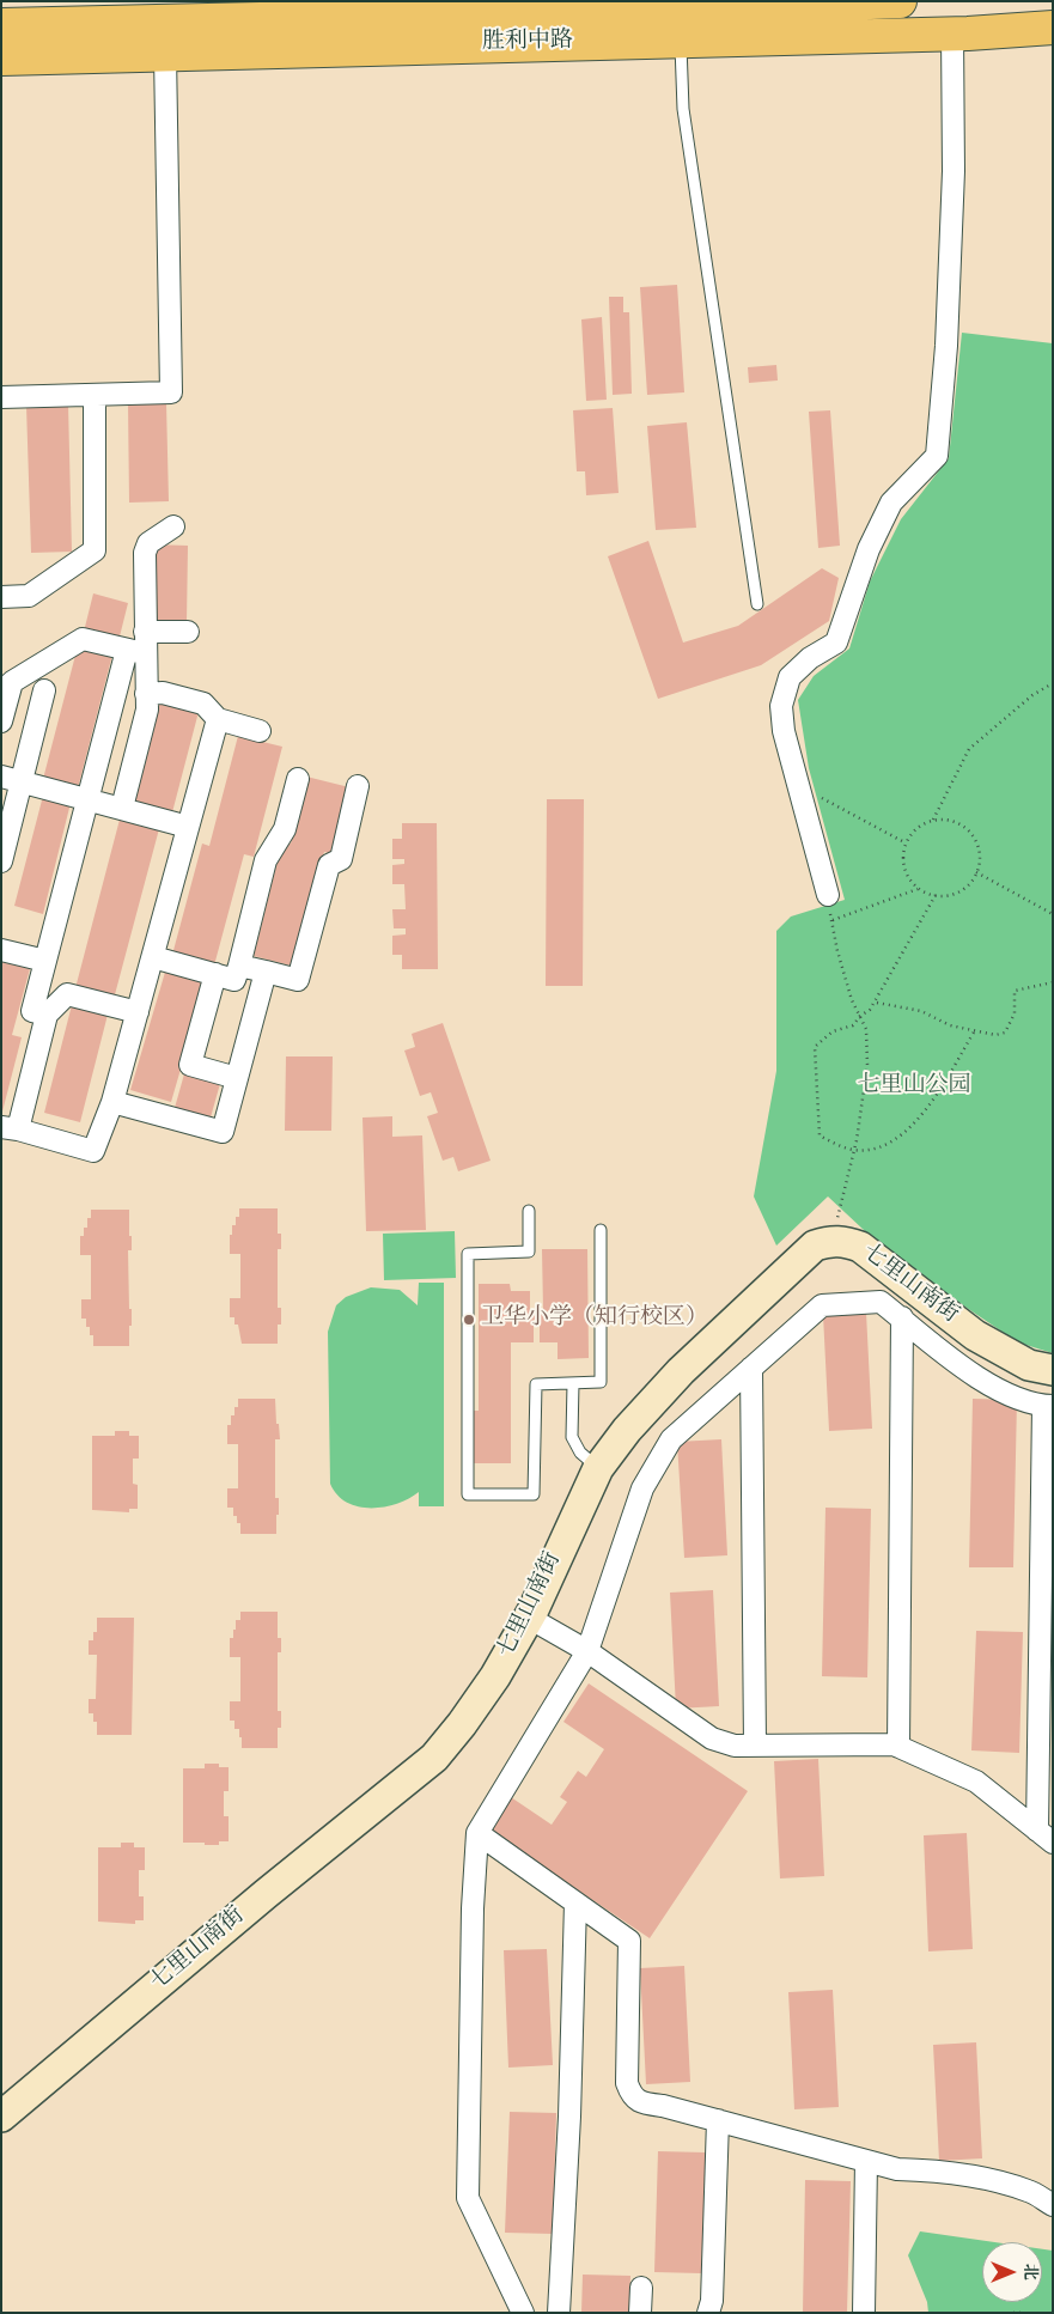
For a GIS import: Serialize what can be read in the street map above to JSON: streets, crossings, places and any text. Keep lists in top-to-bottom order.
{
  "streets": {
    "highway": ["胜利中路"],
    "street": ["七里山南街"]
  },
  "parks": ["七里山公园"],
  "places": ["卫华小学（知行校区）"],
  "north": "right"
}
